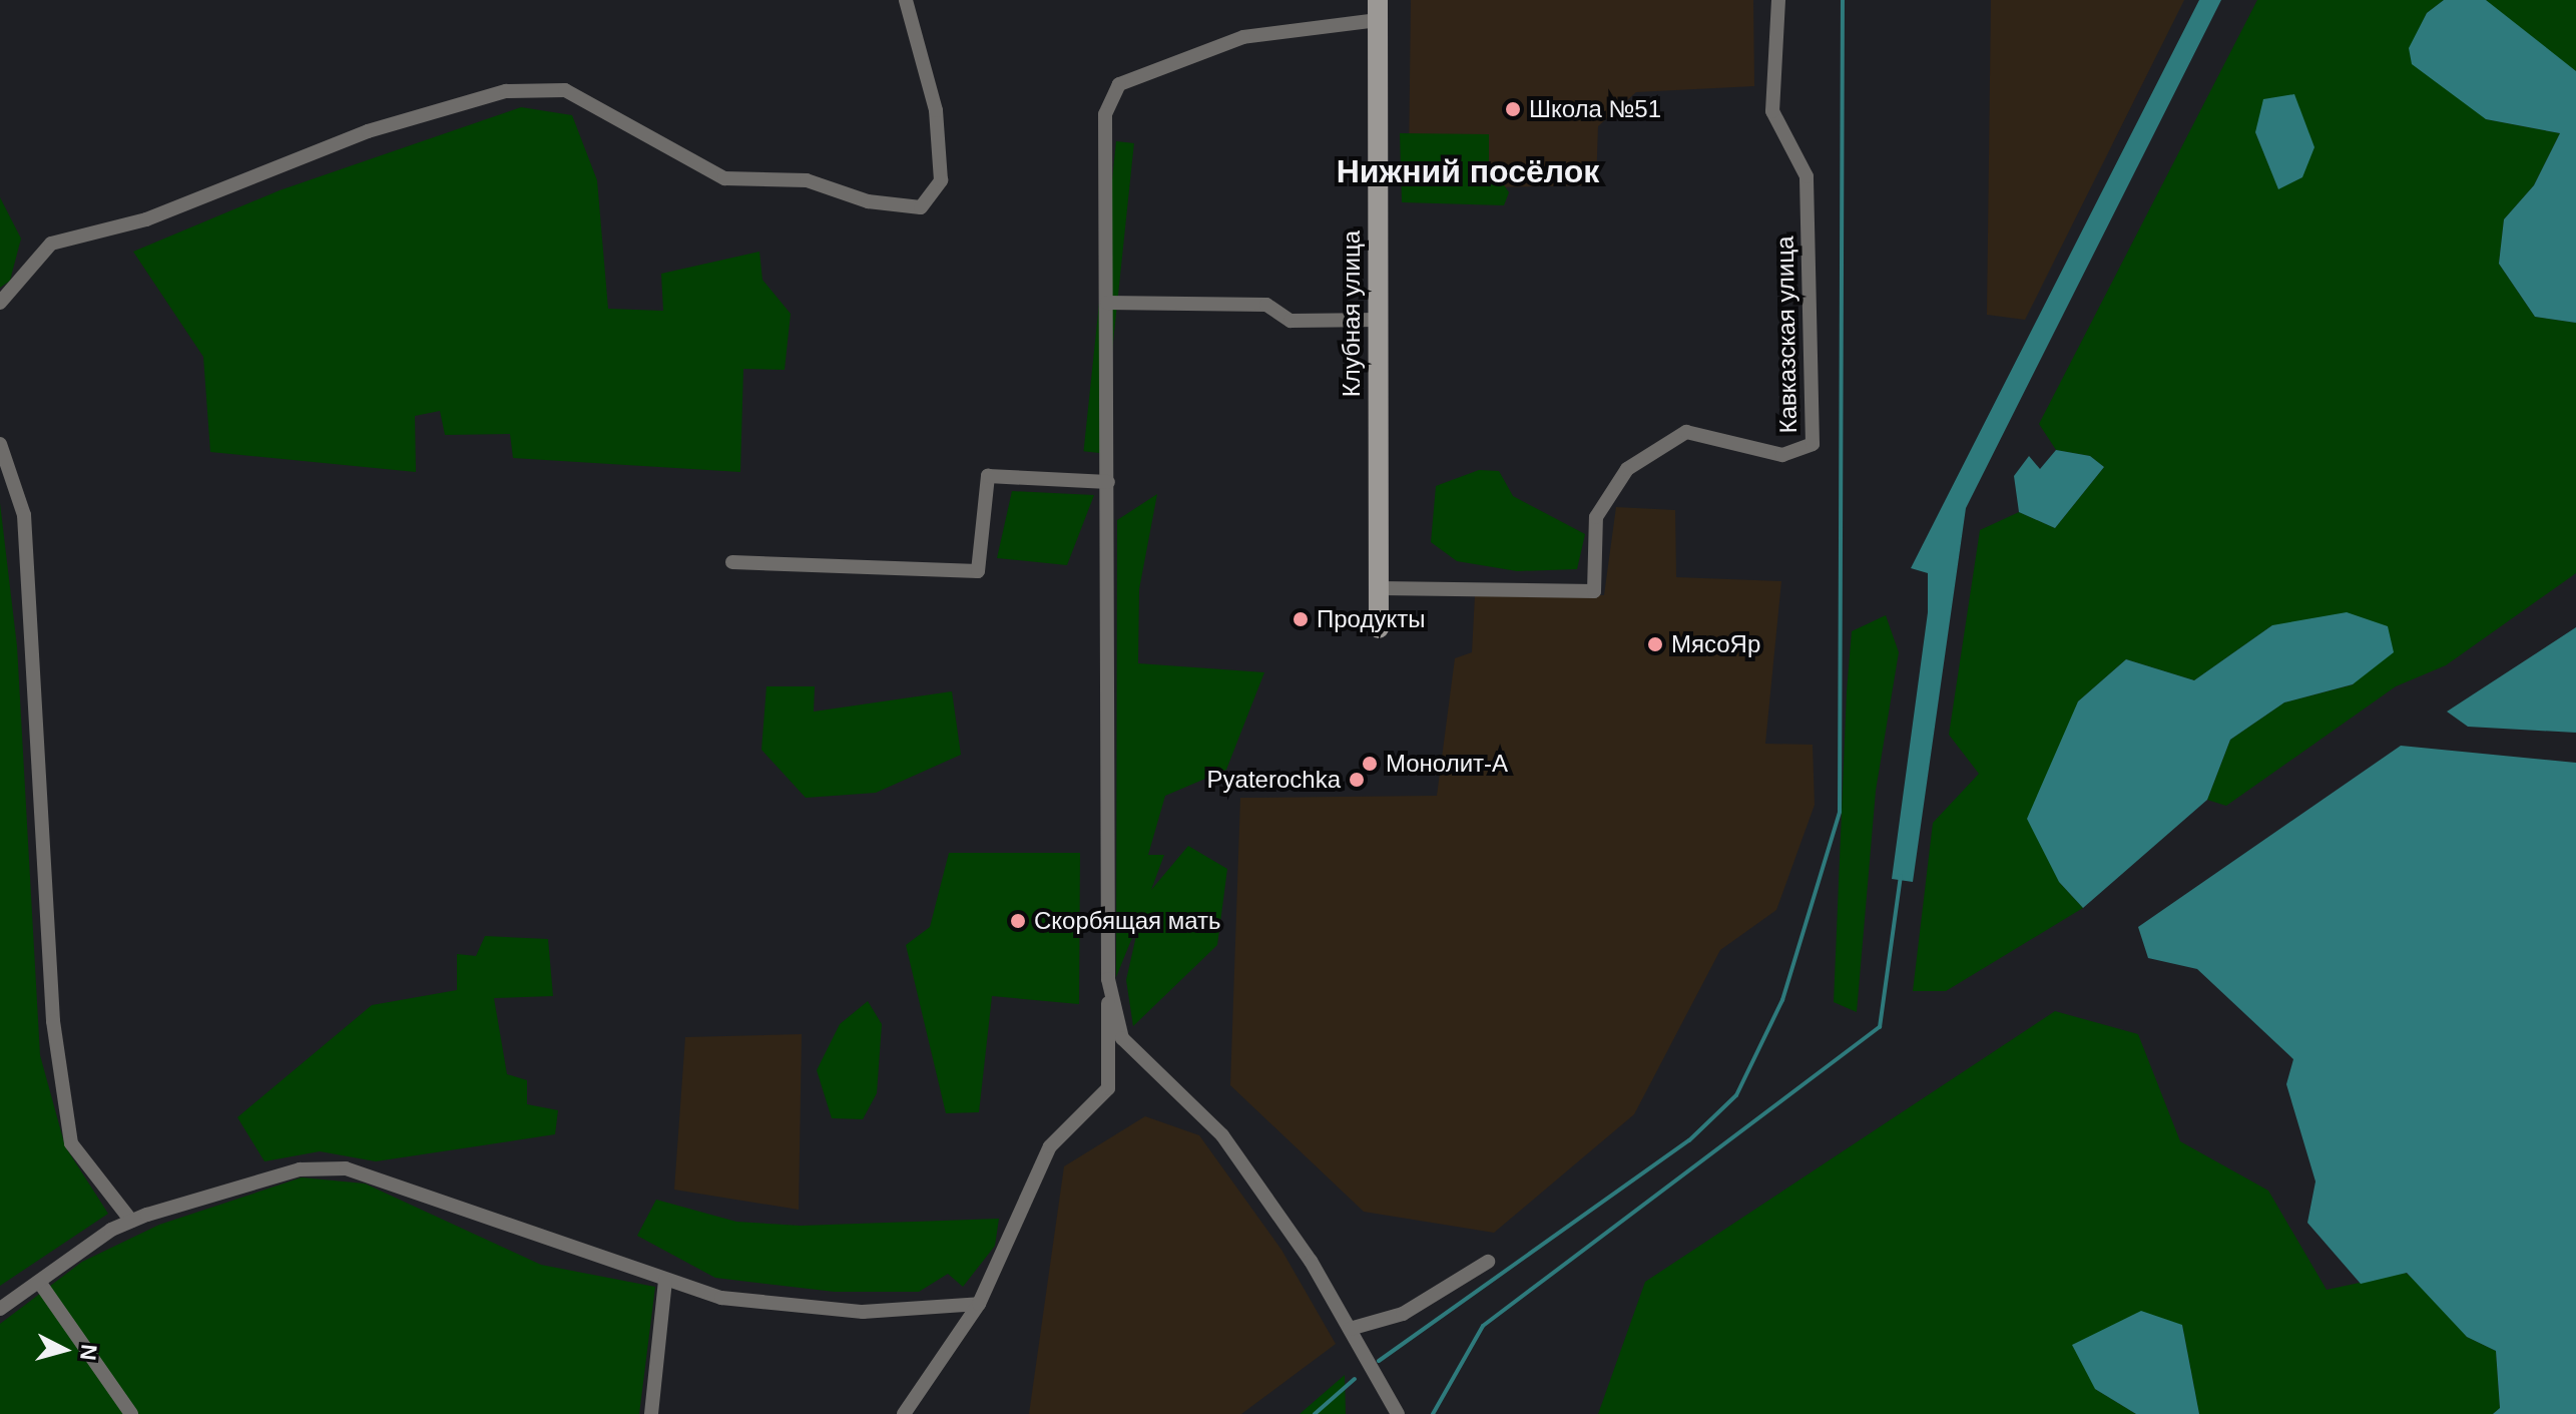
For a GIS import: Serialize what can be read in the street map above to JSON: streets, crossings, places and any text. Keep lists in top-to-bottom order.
{
  "streets": {
    "street": ["Клубная улица", "Кавказская улица"]
  },
  "crossings": [
    ["Клубная улица", "Кавказская улица"]
  ],
  "districts": ["Нижний посёлок"],
  "places": [
    "Школа №51",
    "Продукты",
    "МясоЯр",
    "Монолит-А",
    "Pyaterochka",
    "Скорбящая мать"
  ],
  "north": "right"
}
